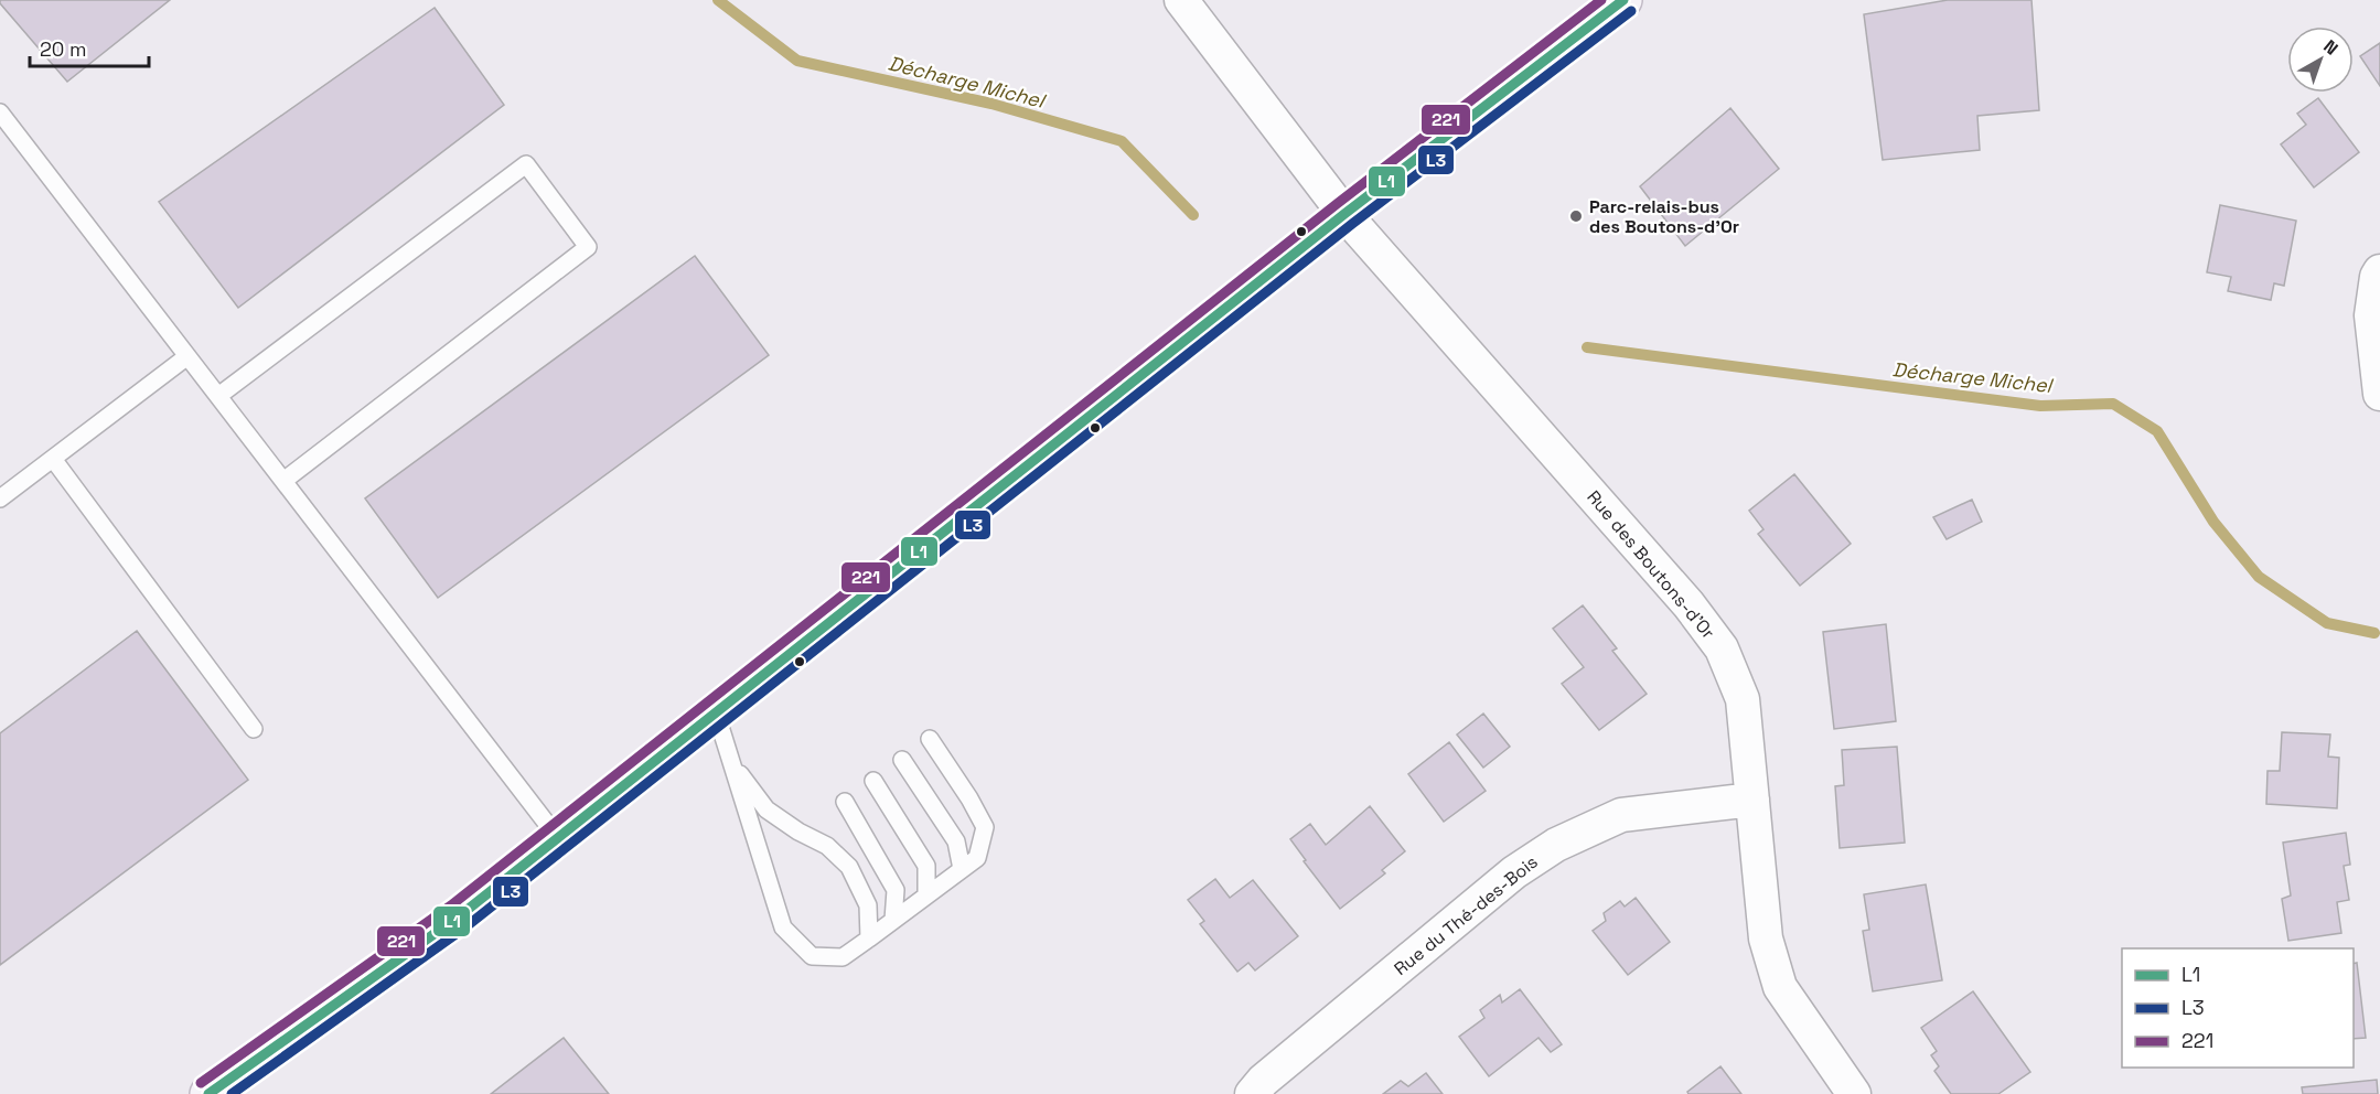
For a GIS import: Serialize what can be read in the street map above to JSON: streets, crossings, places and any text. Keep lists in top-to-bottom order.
{
  "streets": {
    "street": ["Rue des Boutons-d'Or", "Rue du Thé-des-Bois"]
  },
  "crossings": [
    ["Rue des Boutons-d'Or", "Rue du Thé-des-Bois"]
  ],
  "water": ["Décharge Michel"],
  "places": ["Parc-relais-bus des Boutons-d'Or"],
  "lines": ["transit line L1", "transit line 221", "transit line L3"],
  "legend": ["L1", "L3", "221"],
  "scale_bar": "20 m",
  "north": "top right"
}
